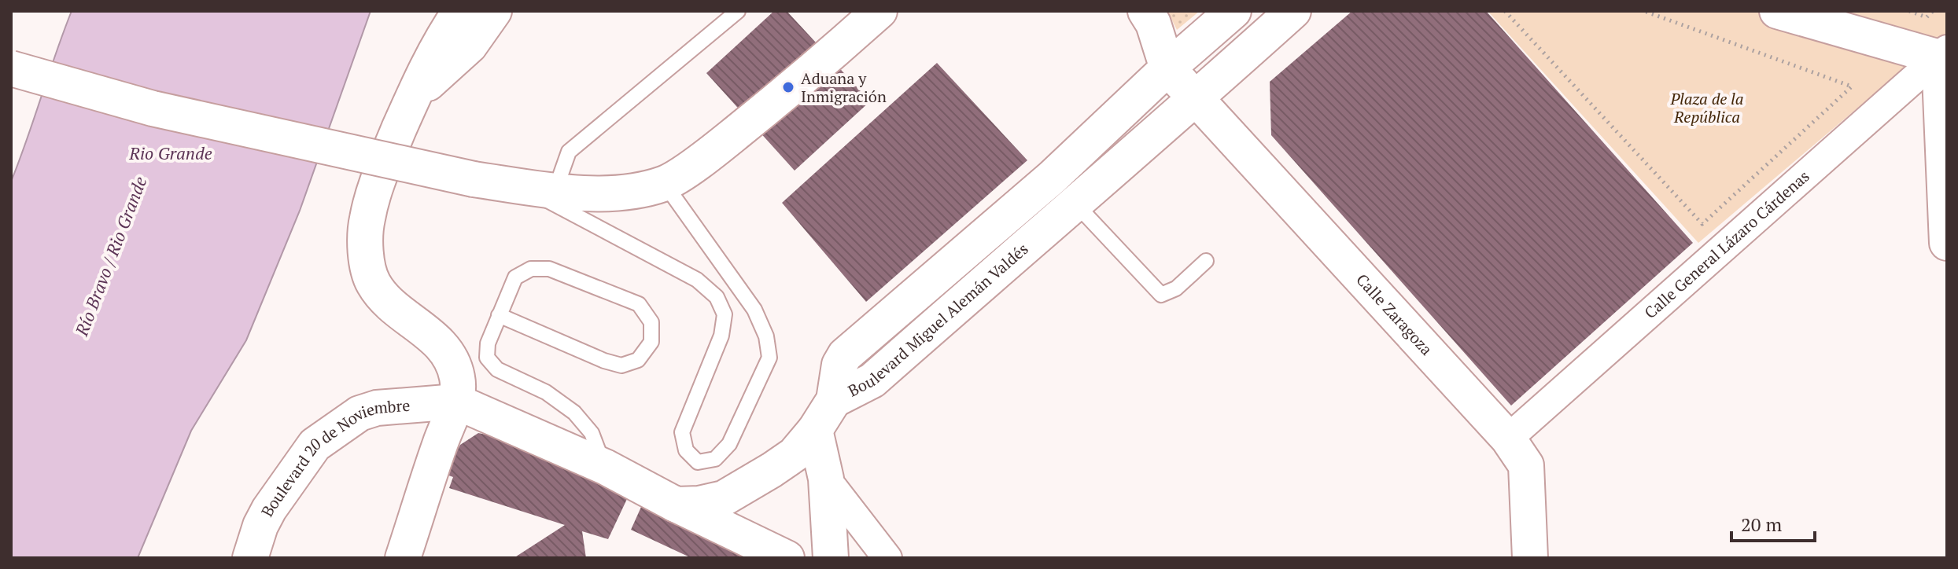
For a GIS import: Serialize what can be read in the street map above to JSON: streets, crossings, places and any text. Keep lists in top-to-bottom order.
{
  "streets": {
    "main road": ["Calle Zaragoza", "Boulevard Miguel Alemán Valdés", "Boulevard 20 de Noviembre"],
    "street": ["Calle General Lázaro Cárdenas"]
  },
  "crossings": [
    ["Calle General Lázaro Cárdenas", "Calle Zaragoza"],
    ["Calle Zaragoza", "Boulevard Miguel Alemán Valdés"]
  ],
  "water": ["Rio Grande", "Río Bravo / Rio Grande"],
  "parks": ["Plaza de la República"],
  "places": ["Aduana y Inmigración"],
  "scale_bar": "20 m"
}
